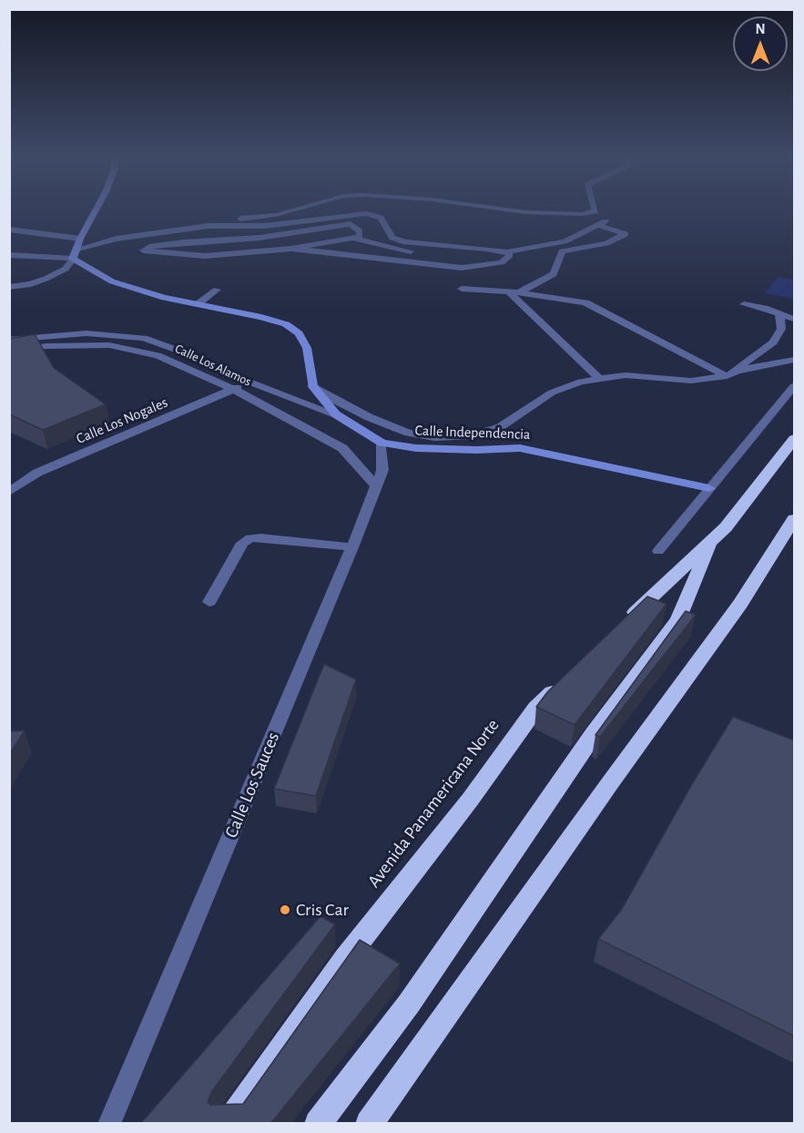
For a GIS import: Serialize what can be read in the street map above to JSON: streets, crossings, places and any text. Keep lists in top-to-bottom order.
{
  "streets": {
    "highway": ["Avenida Panamericana Norte"],
    "street": [
      "Calle Los Alamos",
      "Calle Los Nogales",
      "Calle Independencia",
      "Calle Los Sauces"
    ]
  },
  "crossings": [
    ["Calle Los Alamos", "Calle Los Nogales"],
    ["Calle Los Alamos", "Calle Los Sauces"],
    ["Calle Los Nogales", "Calle Independencia"],
    ["Calle Independencia", "Calle Los Sauces"]
  ],
  "places": ["Cris Car"],
  "north": "top"
}
